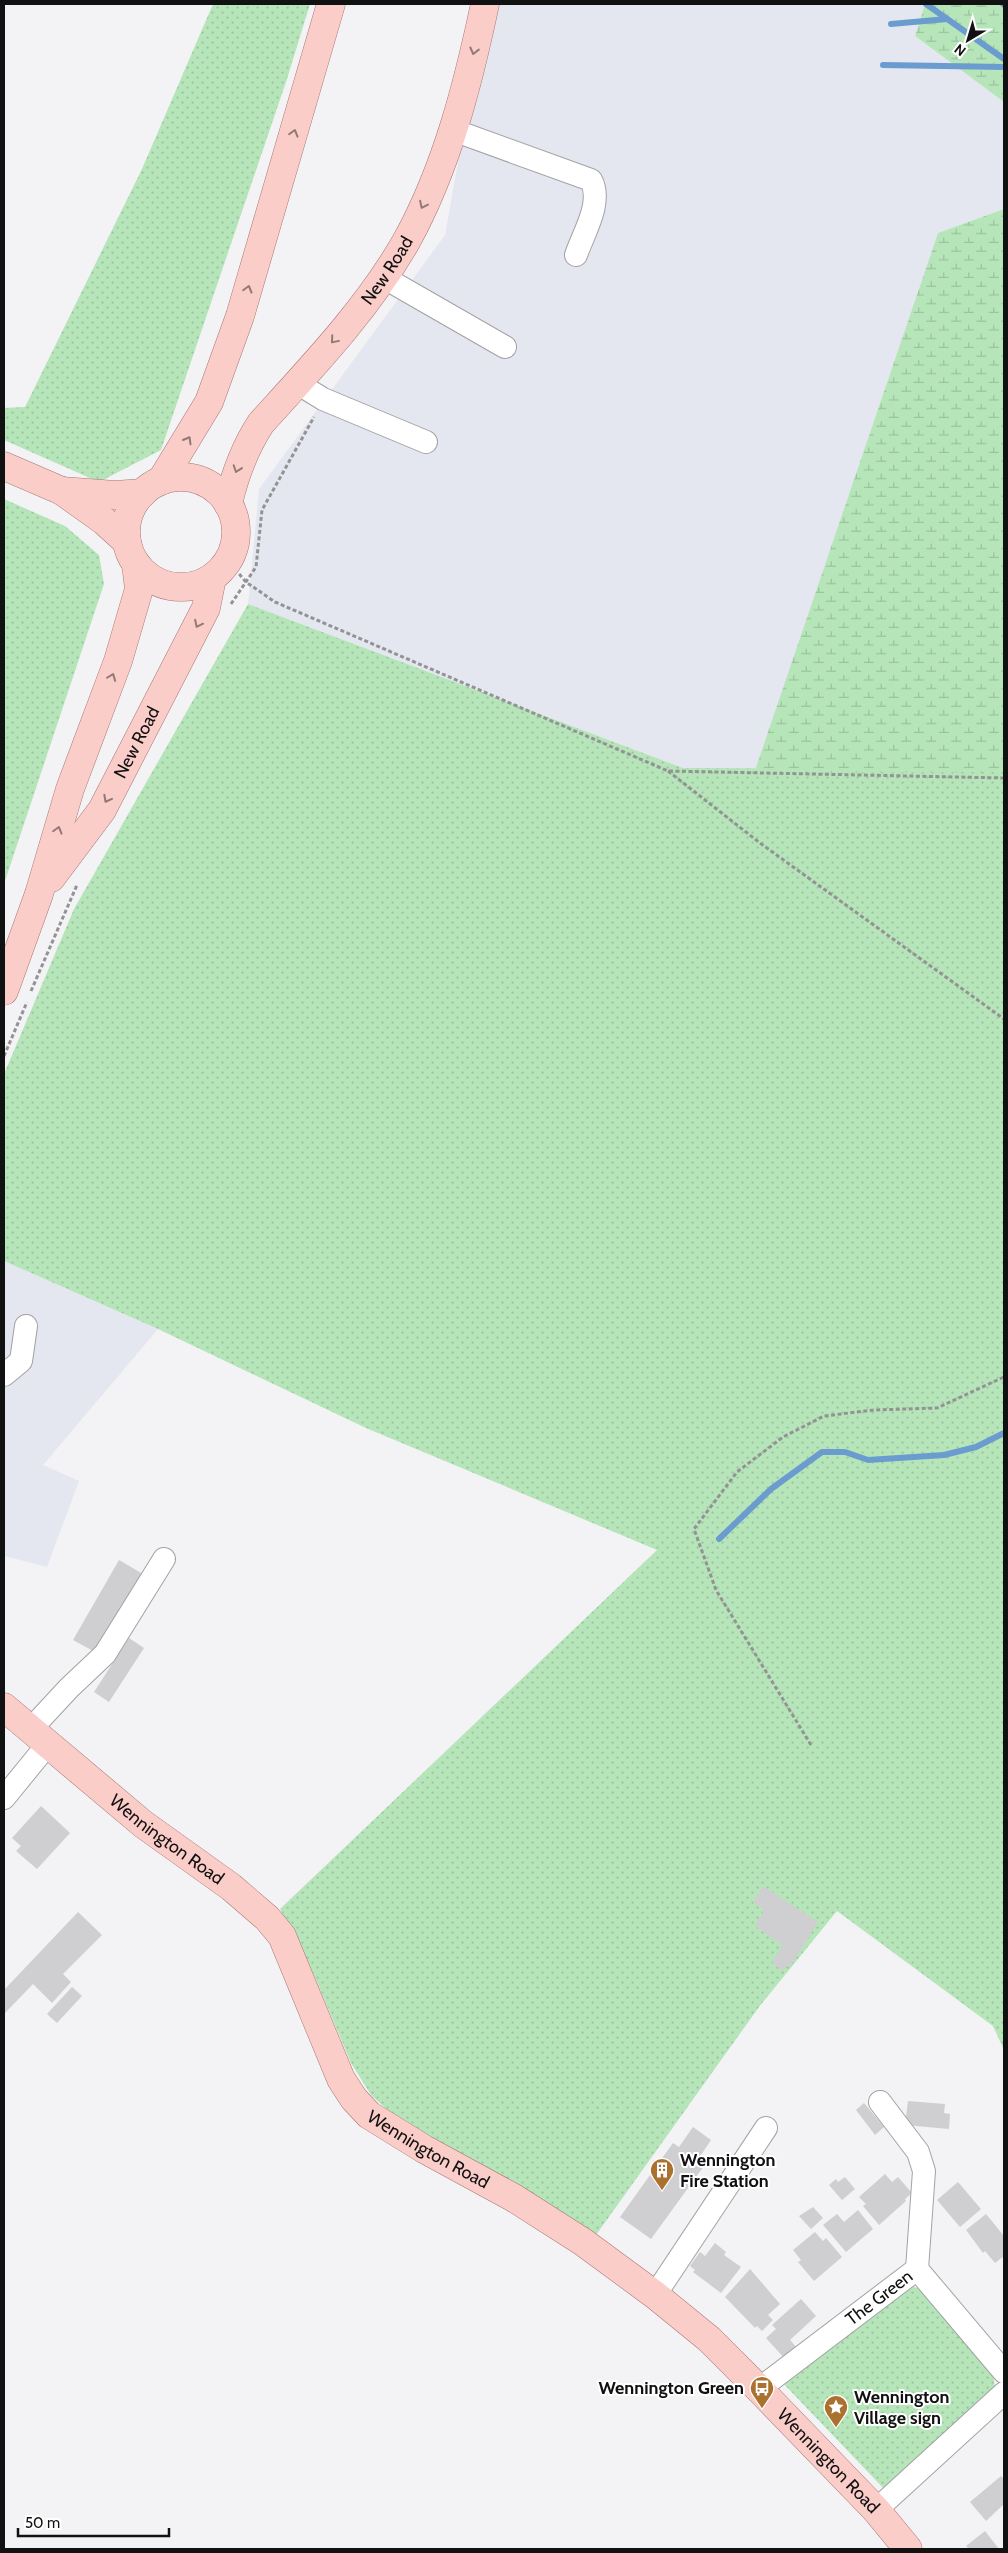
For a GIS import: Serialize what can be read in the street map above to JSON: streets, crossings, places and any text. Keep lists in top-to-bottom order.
{
  "streets": {
    "main road": ["New Road", "Wennington Road"],
    "street": ["The Green"]
  },
  "crossings": [
    ["Wennington Road", "The Green"]
  ],
  "places": {
    "building": ["Wennington Fire Station"],
    "bus stop": ["Wennington Green"],
    "place": ["Wennington Village sign"]
  },
  "scale_bar": "50 m",
  "north": "bottom left"
}
